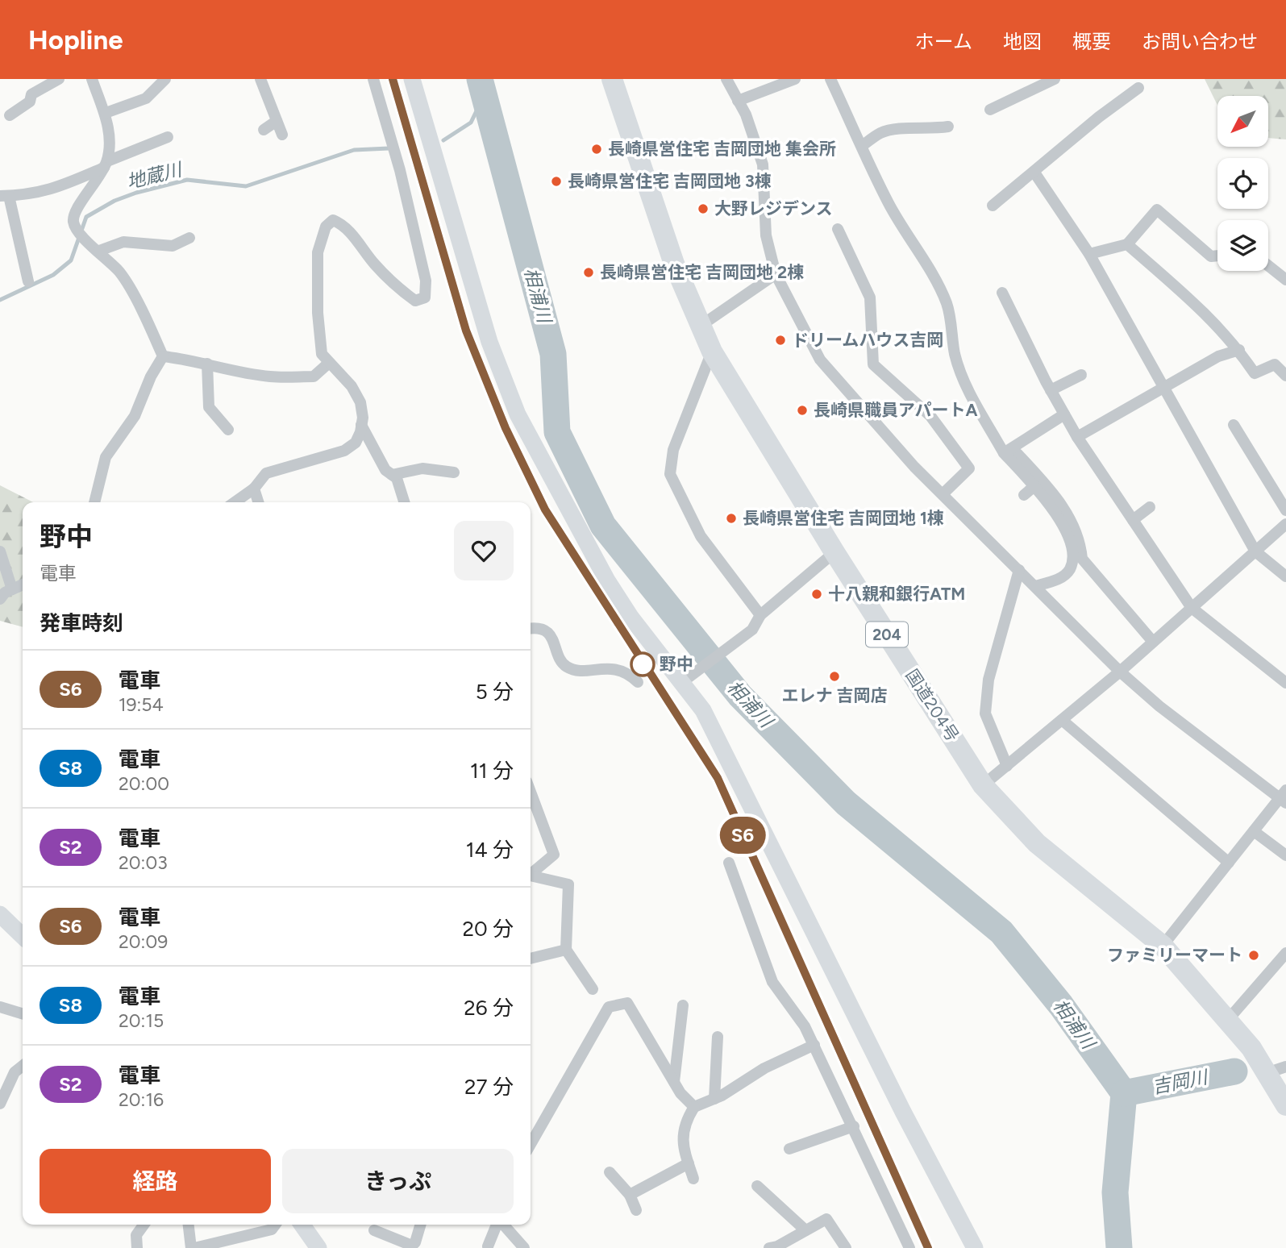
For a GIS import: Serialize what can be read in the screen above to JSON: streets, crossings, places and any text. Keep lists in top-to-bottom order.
{
  "streets": {
    "highway": ["204", "国道204号"]
  },
  "water": ["地蔵川", "相浦川", "吉岡川"],
  "places": [
    "長崎県営住宅 吉岡団地 集会所",
    "長崎県営住宅 吉岡団地 3棟",
    "大野レジデンス",
    "長崎県営住宅 吉岡団地 2棟",
    "ドリームハウス吉岡",
    "長崎県職員アパートA",
    "長崎県営住宅 吉岡団地 1棟",
    "十八親和銀行ATM",
    "野中",
    "エレナ 吉岡店",
    "ファミリーマート"
  ],
  "north": "bottom left",
  "page": {
    "header": "Hopline",
    "nav": [
      "ホーム",
      "地図",
      "概要",
      "お問い合わせ"
    ],
    "on_map": "S6",
    "heading": [
      ["野中", "電車"],
      "発車時刻"
    ],
    "list": [
      {
        "mark": "S6",
        "name": "電車",
        "note": "19:54",
        "value": "5 分"
      },
      {
        "mark": "S8",
        "name": "電車",
        "note": "20:00",
        "value": "11 分"
      },
      {
        "mark": "S2",
        "name": "電車",
        "note": "20:03",
        "value": "14 分"
      },
      {
        "mark": "S6",
        "name": "電車",
        "note": "20:09",
        "value": "20 分"
      },
      {
        "mark": "S8",
        "name": "電車",
        "note": "20:15",
        "value": "26 分"
      },
      {
        "mark": "S2",
        "name": "電車",
        "note": "20:16",
        "value": "27 分"
      }
    ],
    "buttons": ["経路", "きっぷ"]
  }
}
